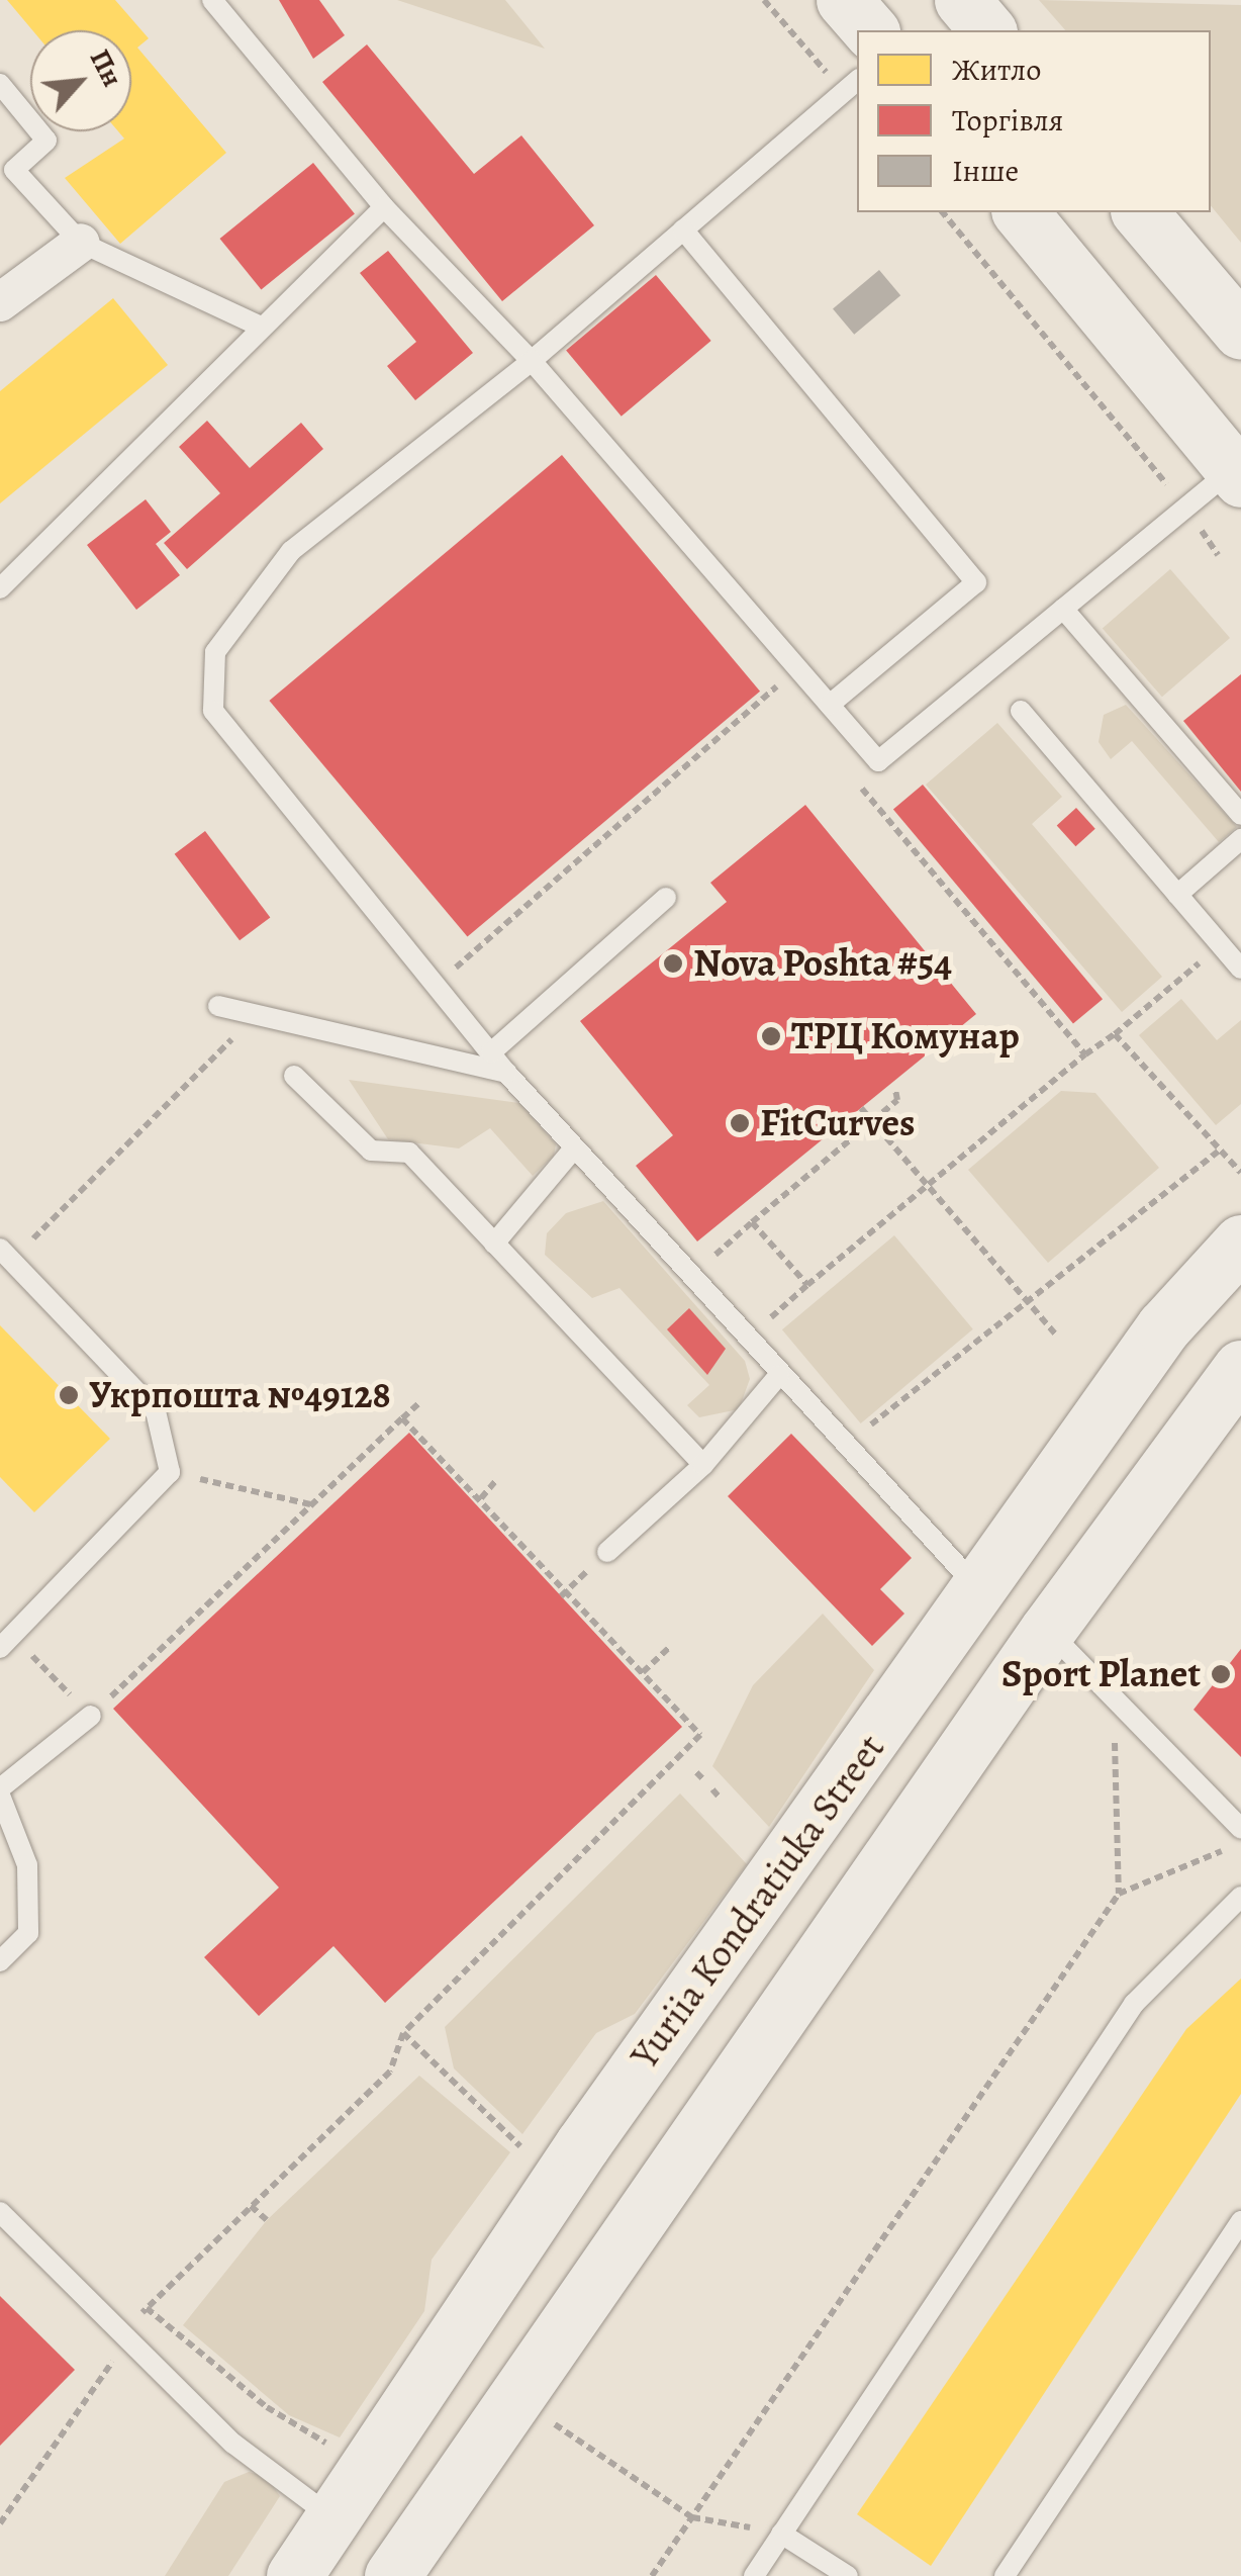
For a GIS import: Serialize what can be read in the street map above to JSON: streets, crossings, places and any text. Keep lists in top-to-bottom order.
{
  "streets": {
    "main road": ["Yuriia Kondratiuka Street"]
  },
  "places": [
    "Nova Poshta #54",
    "ТРЦ Комунар",
    "FitCurves",
    "Укрпошта №49128",
    "Sport Planet"
  ],
  "legend": ["Житло", "Торгівля", "Інше"],
  "north": "top right"
}
